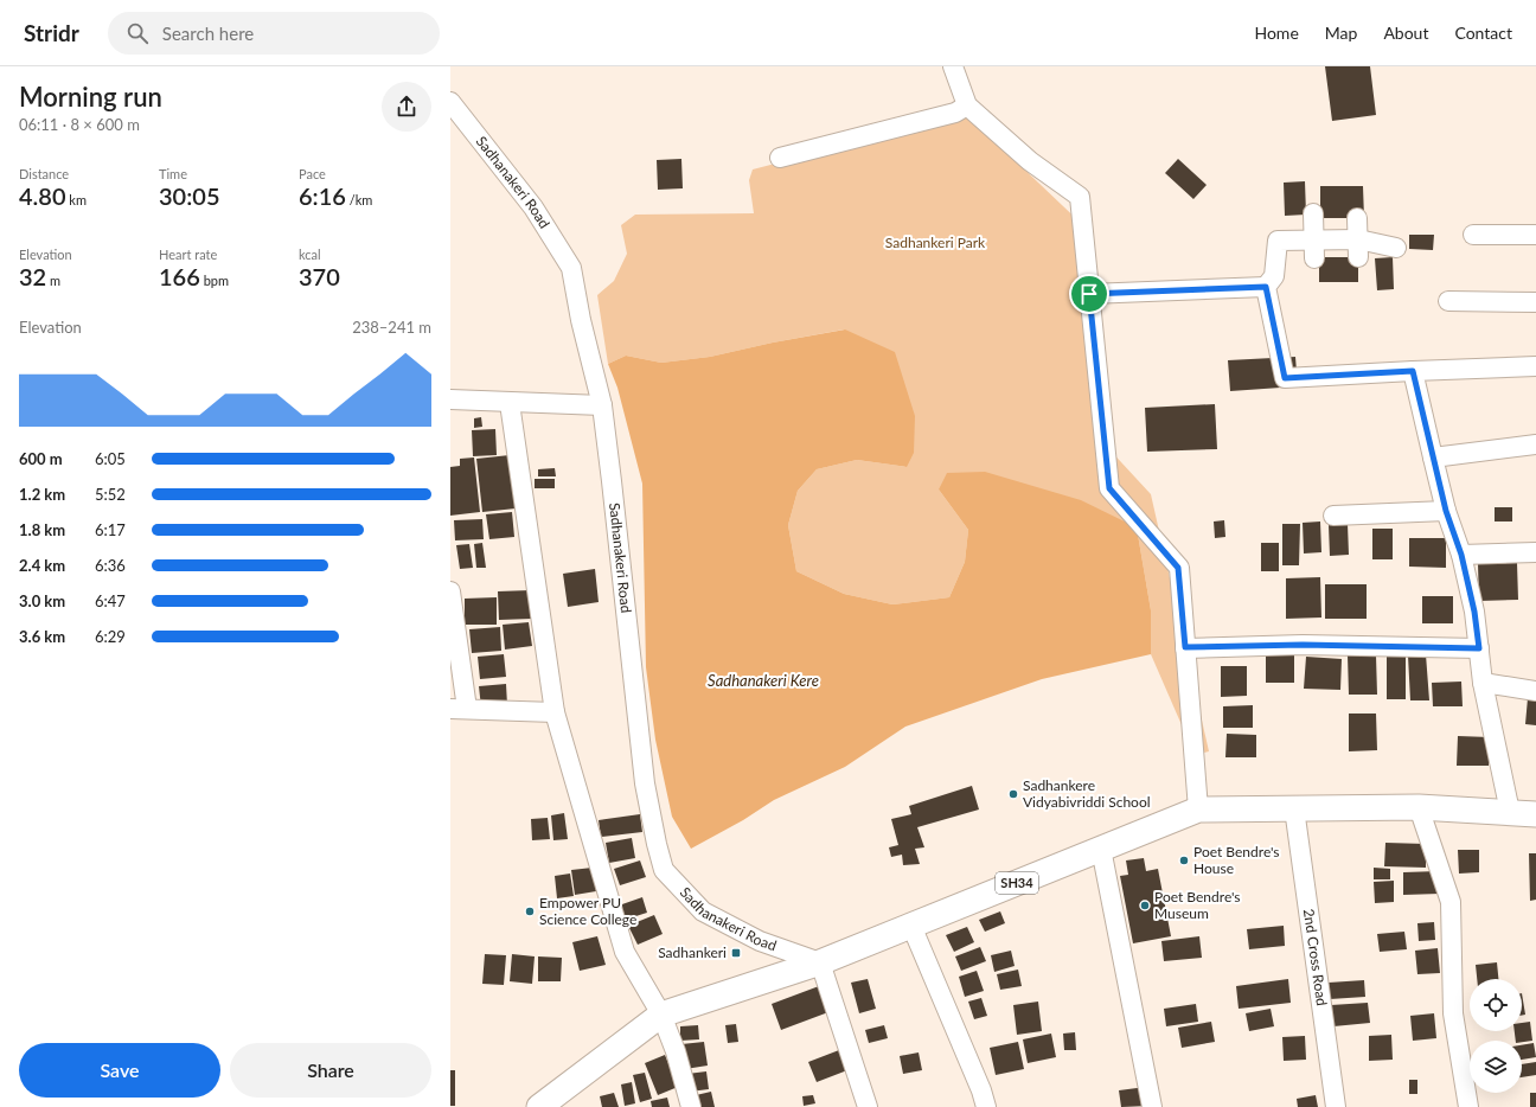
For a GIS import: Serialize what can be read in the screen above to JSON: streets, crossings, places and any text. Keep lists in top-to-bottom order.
{
  "streets": {
    "main road": ["SH34"],
    "street": ["Sadhanakeri Road", "2nd Cross Road"]
  },
  "crossings": [
    ["Sadhanakeri Road", "SH34"],
    ["SH34", "2nd Cross Road"]
  ],
  "water": ["Sadhanakeri Kere"],
  "parks": ["Sadhankeri Park"],
  "places": {
    "other": [
      "Sadhankere Vidyabivriddi School",
      "Poet Bendre's House",
      "Poet Bendre's Museum",
      "Empower PU Science College"
    ],
    "transit": ["Sadhankeri"]
  },
  "page": {
    "header": "Stridr",
    "search": "Search here",
    "nav": [
      "Home",
      "Map",
      "About",
      "Contact"
    ],
    "heading": ["Morning run", "06:11 · 8 × 600 m"],
    "stats": [
      ["Distance", "4.80 km"],
      ["Time", "30:05"],
      ["Pace", "6:16 /km"],
      ["Elevation", "32 m"],
      ["Heart rate", "166 bpm"],
      ["kcal", "370"]
    ],
    "chart": ["Elevation", "238–241 m"],
    "list": [
      {
        "name": "600 m",
        "note": "6:05"
      },
      {
        "name": "1.2 km",
        "note": "5:52"
      },
      {
        "name": "1.8 km",
        "note": "6:17"
      },
      {
        "name": "2.4 km",
        "note": "6:36"
      },
      {
        "name": "3.0 km",
        "note": "6:47"
      },
      {
        "name": "3.6 km",
        "note": "6:29"
      }
    ],
    "buttons": ["Save", "Share"]
  }
}
